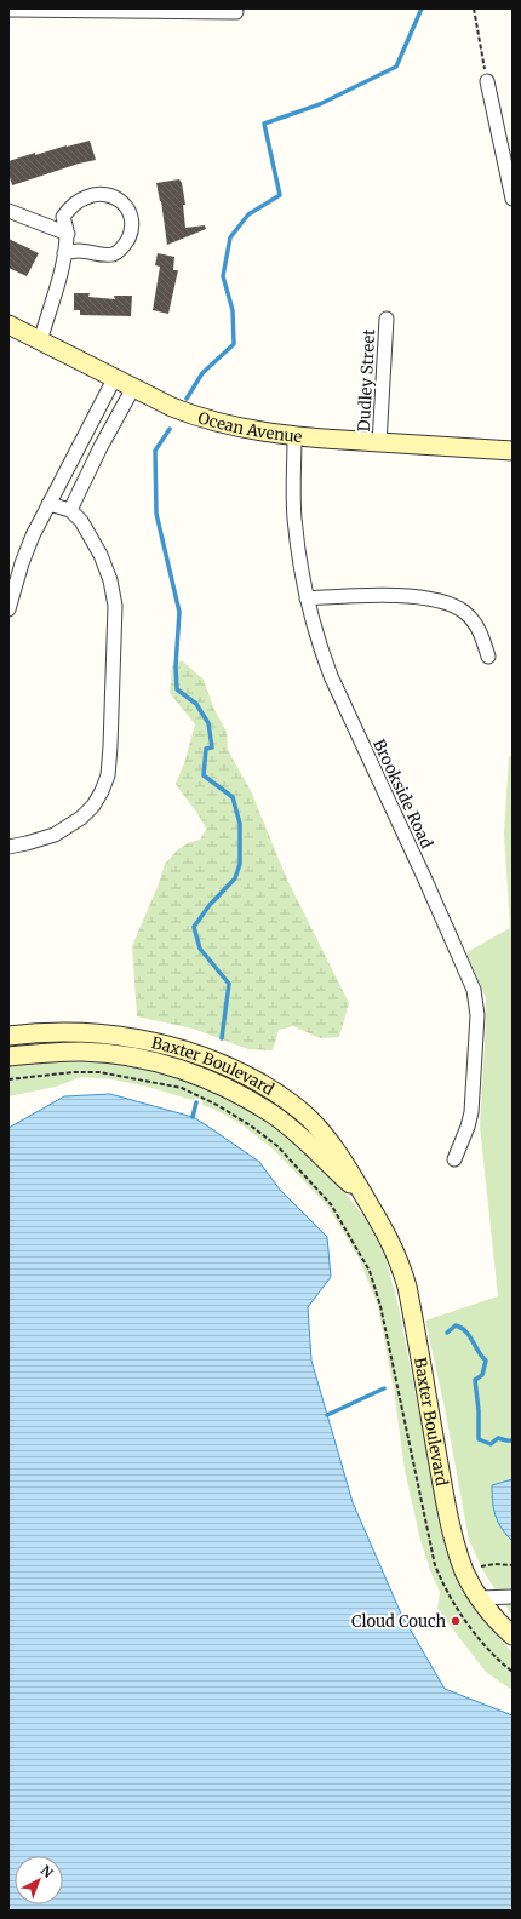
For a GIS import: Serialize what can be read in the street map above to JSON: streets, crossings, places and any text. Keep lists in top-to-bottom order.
{
  "streets": {
    "street": [
      "Dudley Street",
      "Ocean Avenue",
      "Brookside Road",
      "Baxter Boulevard"
    ]
  },
  "crossings": [
    ["Dudley Street", "Ocean Avenue"],
    ["Ocean Avenue", "Brookside Road"]
  ],
  "places": ["Cloud Couch"],
  "north": "top right"
}
